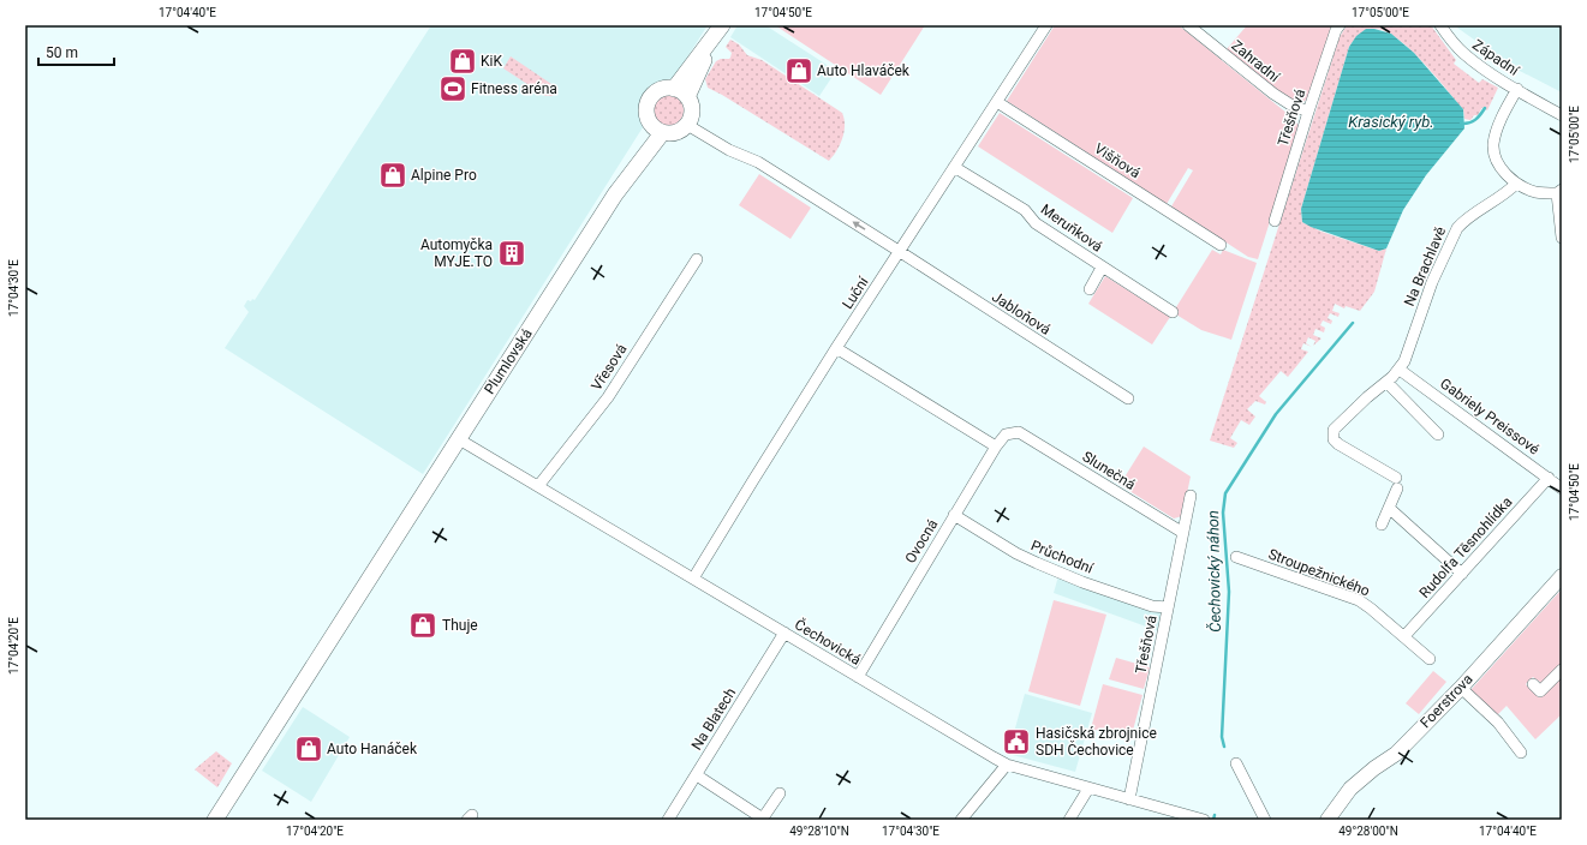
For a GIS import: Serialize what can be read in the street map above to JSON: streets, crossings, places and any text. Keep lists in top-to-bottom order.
{
  "streets": {
    "main road": ["Plumlovská"],
    "street": [
      "Západní",
      "Zahradní",
      "Třešňová",
      "Višňová",
      "Meruňková",
      "Na Brachlavě",
      "Luční",
      "Jabloňová",
      "Vřesová",
      "Gabriely Preissové",
      "Slunečná",
      "Ovocná",
      "Rudolfa Těsnohlídka",
      "Průchodní",
      "Stroupežnického",
      "Čechovická",
      "Foerstrova",
      "Na Blatech"
    ]
  },
  "crossings": [
    ["Západní", "Na Brachlavě"],
    ["Zahradní", "Třešňová"],
    ["Třešňová", "Slunečná"],
    ["Třešňová", "Průchodní"],
    ["Třešňová", "Čechovická"],
    ["Višňová", "Luční"],
    ["Meruňková", "Luční"],
    ["Na Brachlavě", "Gabriely Preissové"],
    ["Luční", "Jabloňová"],
    ["Luční", "Čechovická"],
    ["Plumlovská", "Čechovická"],
    ["Vřesová", "Čechovická"],
    ["Gabriely Preissové", "Rudolfa Těsnohlídka"],
    ["Slunečná", "Ovocná"],
    ["Ovocná", "Průchodní"],
    ["Ovocná", "Čechovická"],
    ["Rudolfa Těsnohlídka", "Stroupežnického"],
    ["Čechovická", "Na Blatech"]
  ],
  "water": ["Krasický ryb.", "Čechovický náhon"],
  "places": {
    "shop": [
      "KiK",
      "Auto Hlaváček",
      "Alpine Pro",
      "Thuje",
      "Auto Hanáček"
    ],
    "sports": ["Fitness aréna"],
    "building": ["Automyčka MYJE.TO"],
    "public building": ["Hasičská zbrojnice SDH Čechovice"]
  },
  "scale_bar": "50 m",
  "coordinates": [
    "17°04'40\"E",
    "17°04'50\"E",
    "17°05'00\"E",
    "17°04'30\"E",
    "17°04'20\"E",
    "49°28'10\"N",
    "49°28'00\"N"
  ]
}
